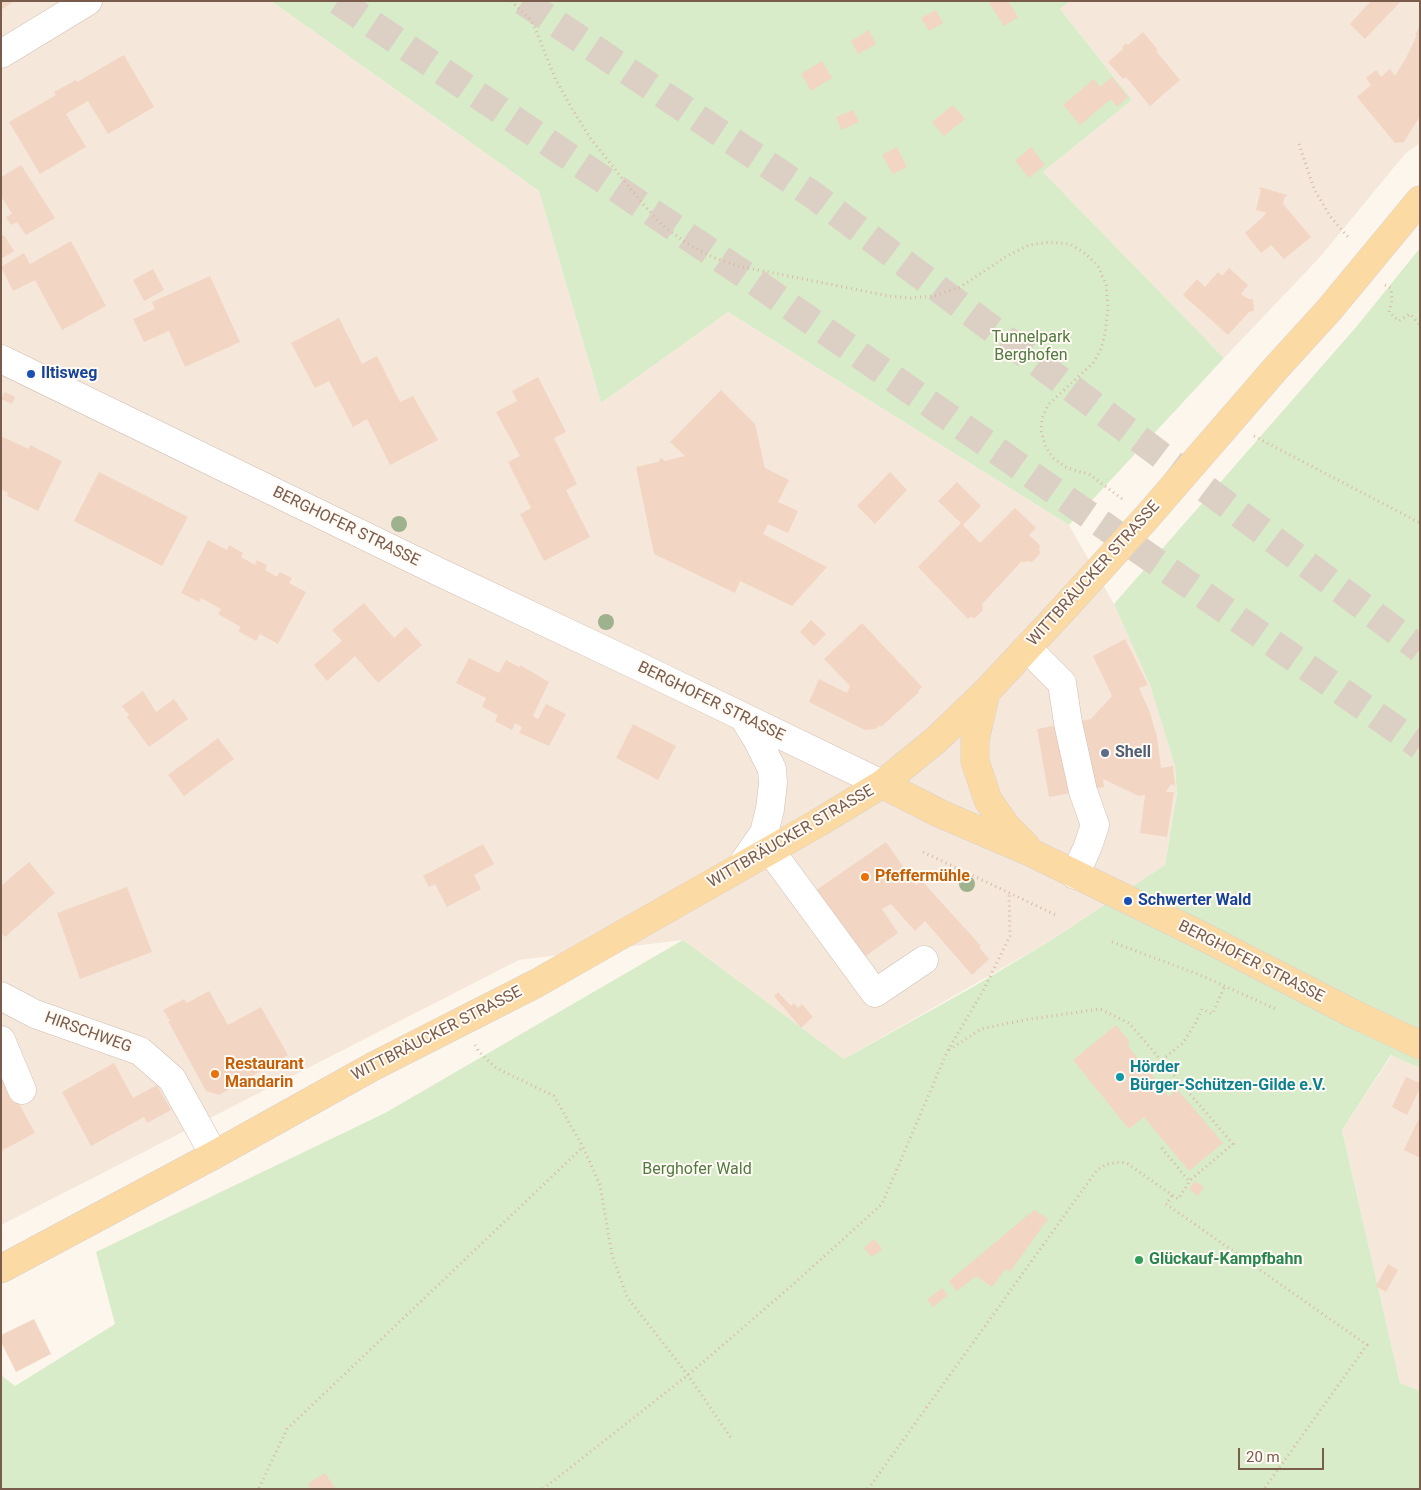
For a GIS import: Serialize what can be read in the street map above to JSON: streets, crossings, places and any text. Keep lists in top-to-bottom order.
{
  "streets": {
    "main road": ["BERGHOFER STRASSE", "WITTBRÄUCKER STRASSE"],
    "street": ["HIRSCHWEG"]
  },
  "crossings": [
    ["BERGHOFER STRASSE", "WITTBRÄUCKER STRASSE"],
    ["WITTBRÄUCKER STRASSE", "HIRSCHWEG"]
  ],
  "parks": ["Tunnelpark Berghofen", "Berghofer Wald"],
  "places": [
    "Iltisweg",
    "Shell",
    "Pfeffermühle",
    "Schwerter Wald",
    "Restaurant Mandarin",
    "Hörder Bürger-Schützen-Gilde e.V.",
    "Glückauf-Kampfbahn"
  ],
  "scale_bar": "20 m"
}
